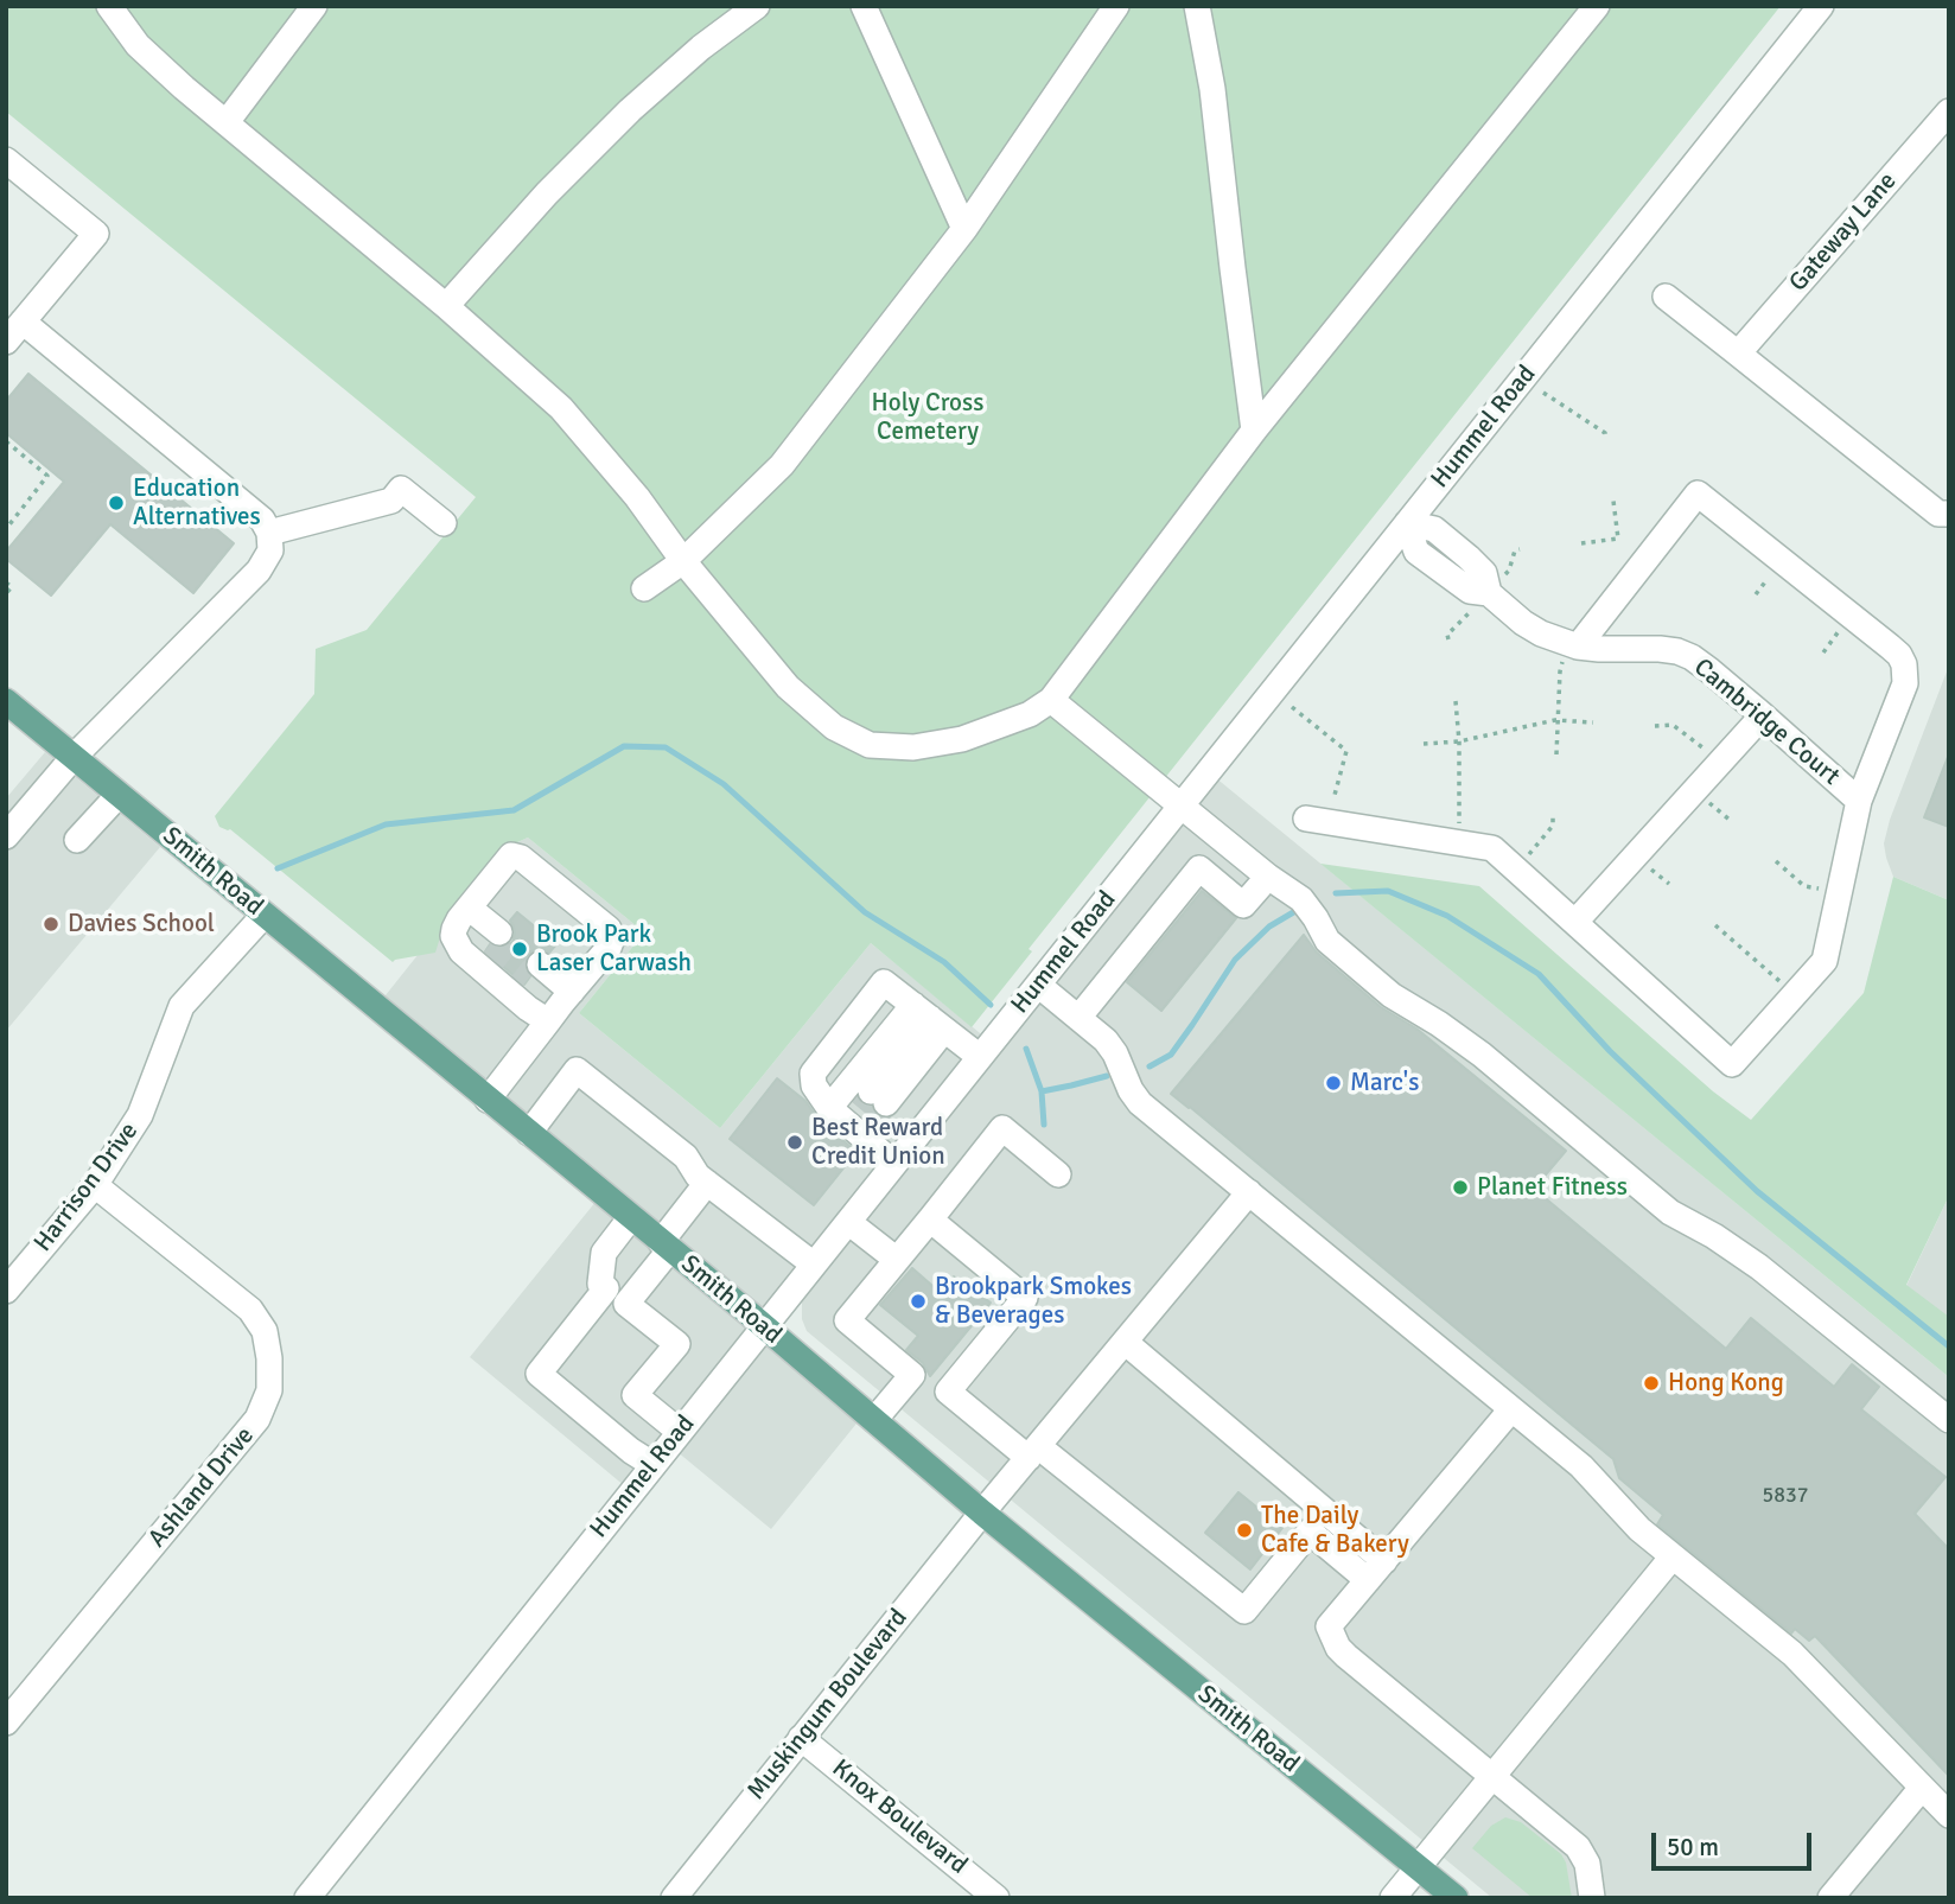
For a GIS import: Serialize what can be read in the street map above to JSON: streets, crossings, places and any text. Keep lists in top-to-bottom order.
{
  "streets": {
    "main road": ["Smith Road"],
    "street": [
      "Gateway Lane",
      "Hummel Road",
      "Cambridge Court",
      "Harrison Drive",
      "Ashland Drive",
      "Muskingum Boulevard",
      "Knox Boulevard"
    ]
  },
  "crossings": [
    ["Hummel Road", "Cambridge Court"],
    ["Hummel Road", "Smith Road"],
    ["Smith Road", "Harrison Drive"],
    ["Smith Road", "Muskingum Boulevard"],
    ["Harrison Drive", "Ashland Drive"],
    ["Muskingum Boulevard", "Knox Boulevard"]
  ],
  "parks": ["Holy Cross Cemetery"],
  "places": [
    "Education Alternatives",
    "Davies School",
    "Brook Park Laser Carwash",
    "Marc's",
    "Best Reward Credit Union",
    "Planet Fitness",
    "Brookpark Smokes & Beverages",
    "Hong Kong",
    "The Daily Cafe & Bakery"
  ],
  "house_numbers": ["5837"],
  "scale_bar": "50 m"
}
